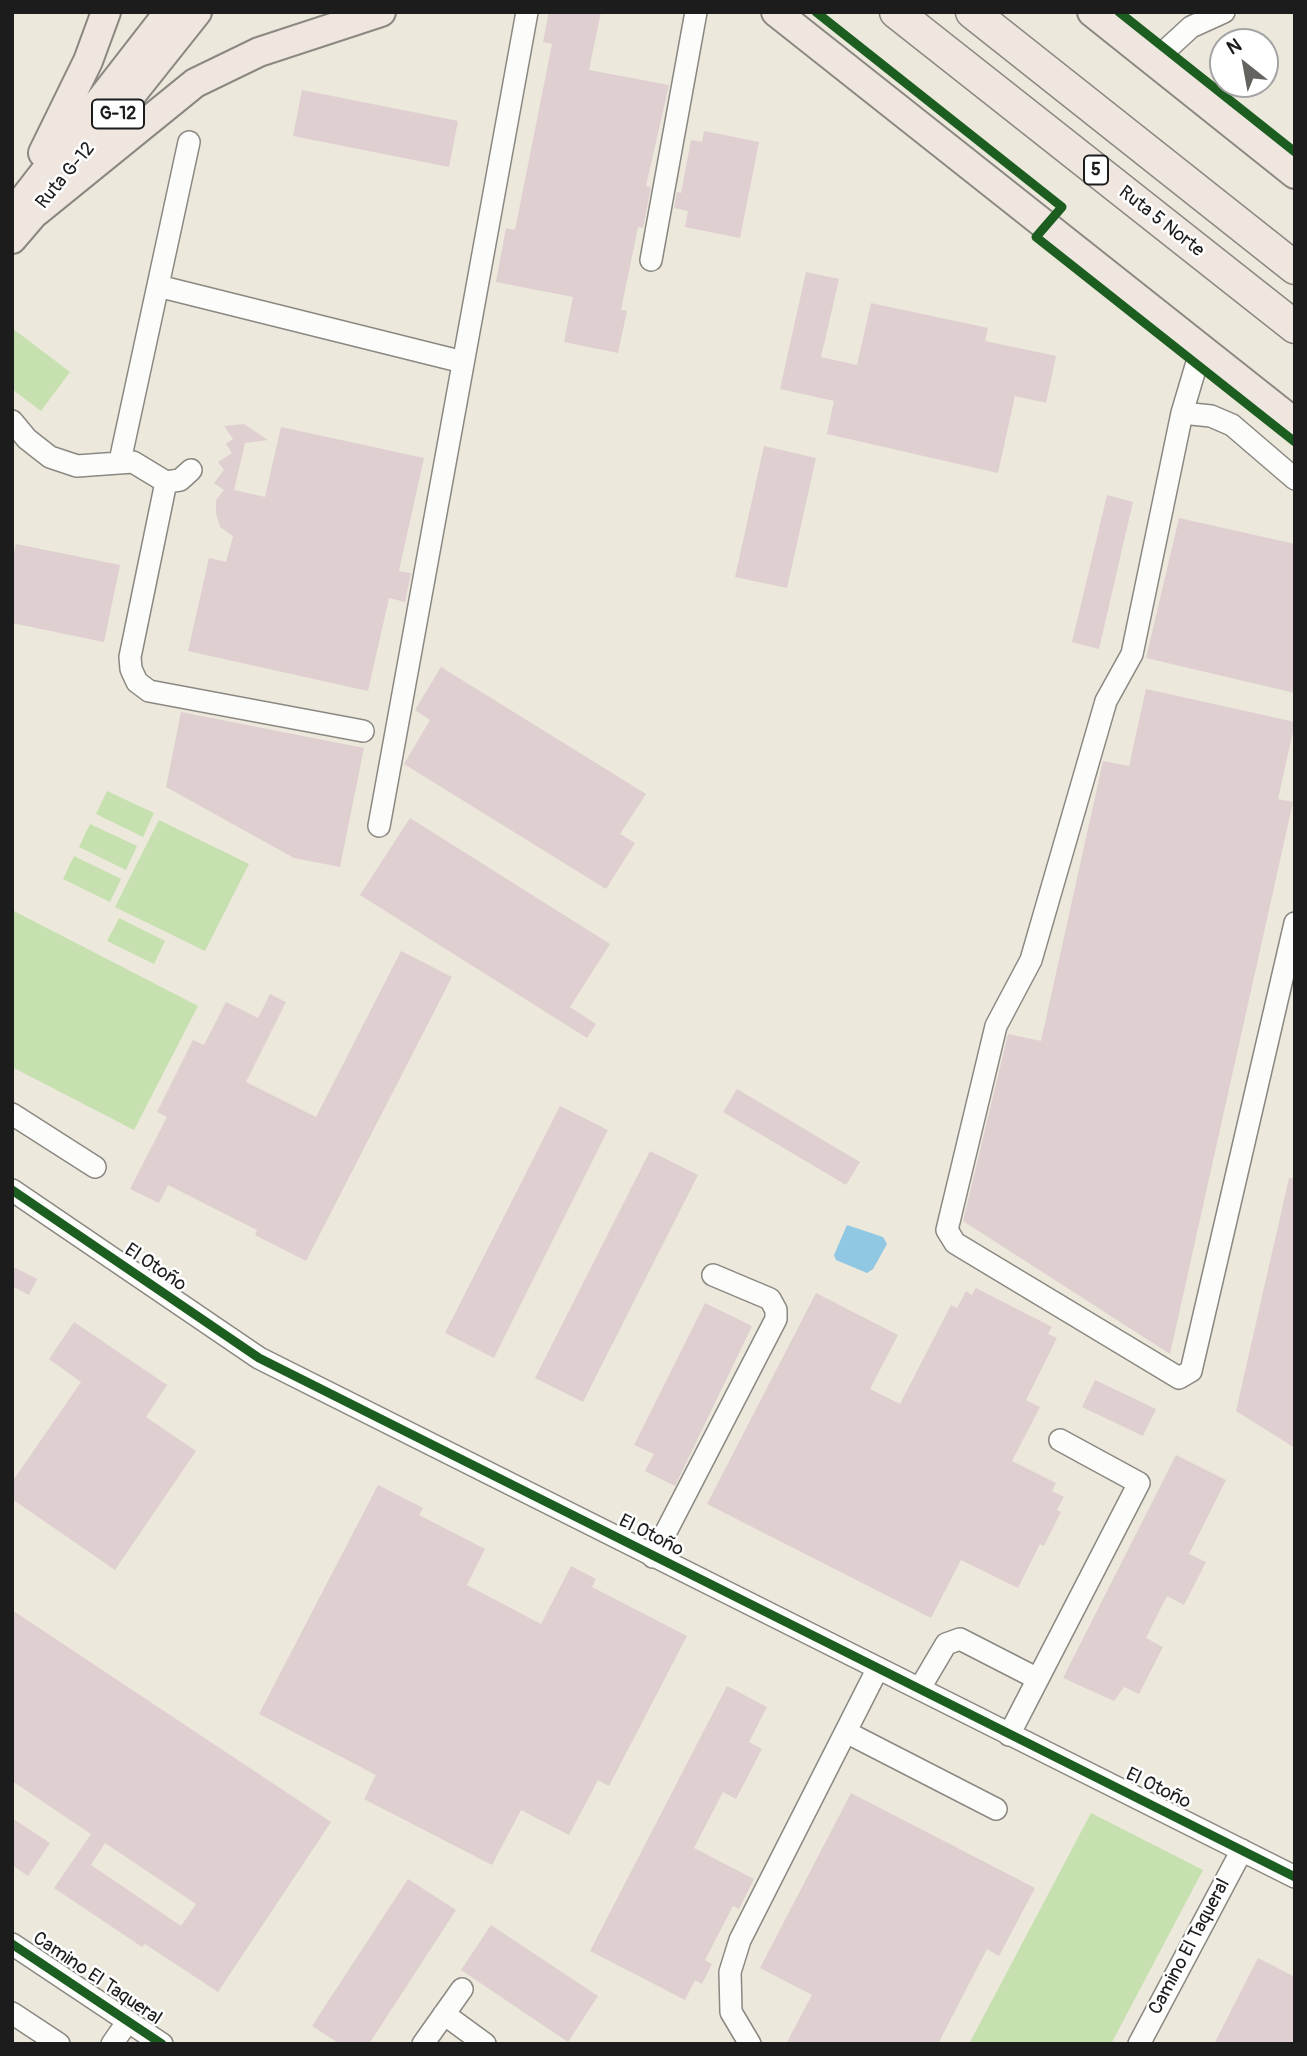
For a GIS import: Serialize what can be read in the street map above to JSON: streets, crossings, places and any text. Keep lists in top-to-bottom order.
{
  "streets": {
    "highway": ["5", "Ruta 5 Norte"],
    "main road": ["G-12", "Ruta G-12"],
    "street": ["El Otoño", "Camino El Taqueral"]
  },
  "crossings": [
    ["El Otoño", "Camino El Taqueral"]
  ],
  "north": "top left"
}
